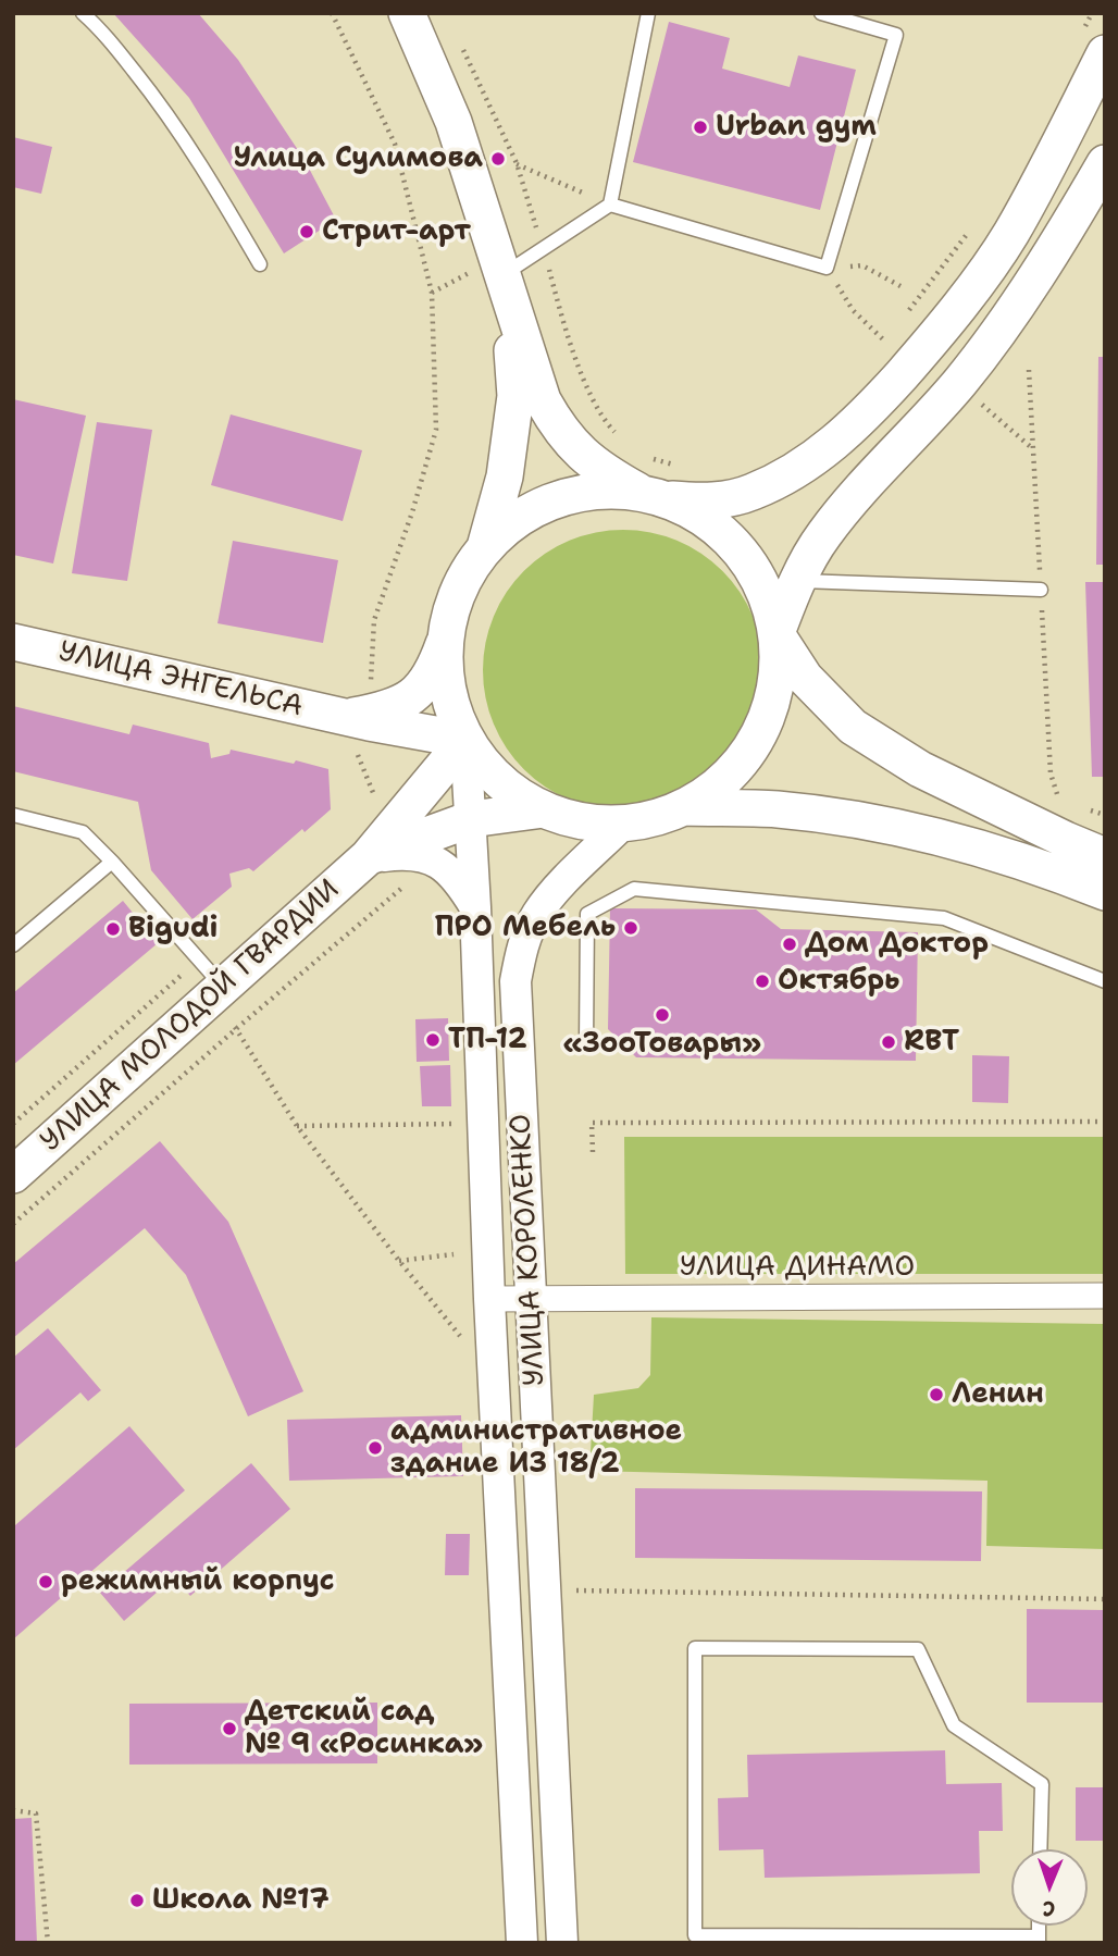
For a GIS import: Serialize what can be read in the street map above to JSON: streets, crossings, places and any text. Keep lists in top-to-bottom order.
{
  "streets": {
    "main road": ["УЛИЦА ЭНГЕЛЬСА", "УЛИЦА МОЛОДОЙ ГВАРДИИ"],
    "street": ["УЛИЦА КОРОЛЕНКО", "УЛИЦА ДИНАМО"]
  },
  "crossings": [
    ["УЛИЦА ЭНГЕЛЬСА", "УЛИЦА КОРОЛЕНКО"],
    ["УЛИЦА КОРОЛЕНКО", "УЛИЦА ДИНАМО"]
  ],
  "places": [
    "Urban gym",
    "Улица Сулимова",
    "Стрит-арт",
    "ПРО Мебель",
    "Bigudi",
    "Дом Доктор",
    "Октябрь",
    "«ЗооТовары»",
    "ТП-12",
    "RBT",
    "Ленин",
    "административное здание ИЗ 18/2",
    "режимный корпус",
    "Детский сад № 9 «Росинка»",
    "Школа №17"
  ],
  "north": "bottom"
}
